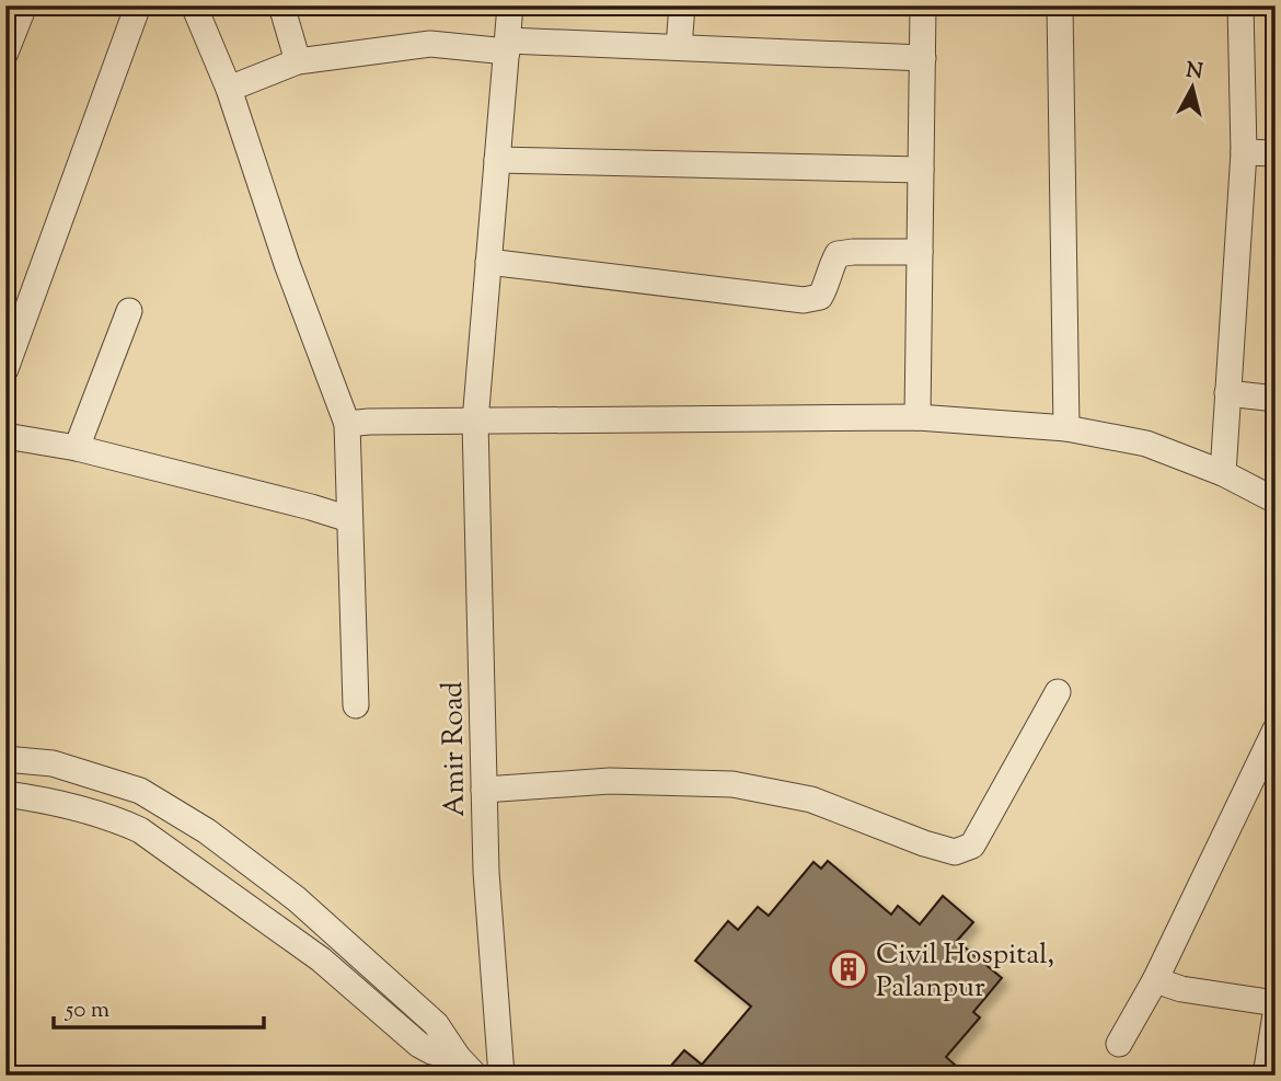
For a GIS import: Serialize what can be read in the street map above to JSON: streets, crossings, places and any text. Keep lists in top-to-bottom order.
{
  "streets": {
    "street": ["Amir Road"]
  },
  "places": {
    "building": ["Civil Hospital, Palanpur"]
  },
  "scale_bar": "50 m",
  "north": "top"
}
